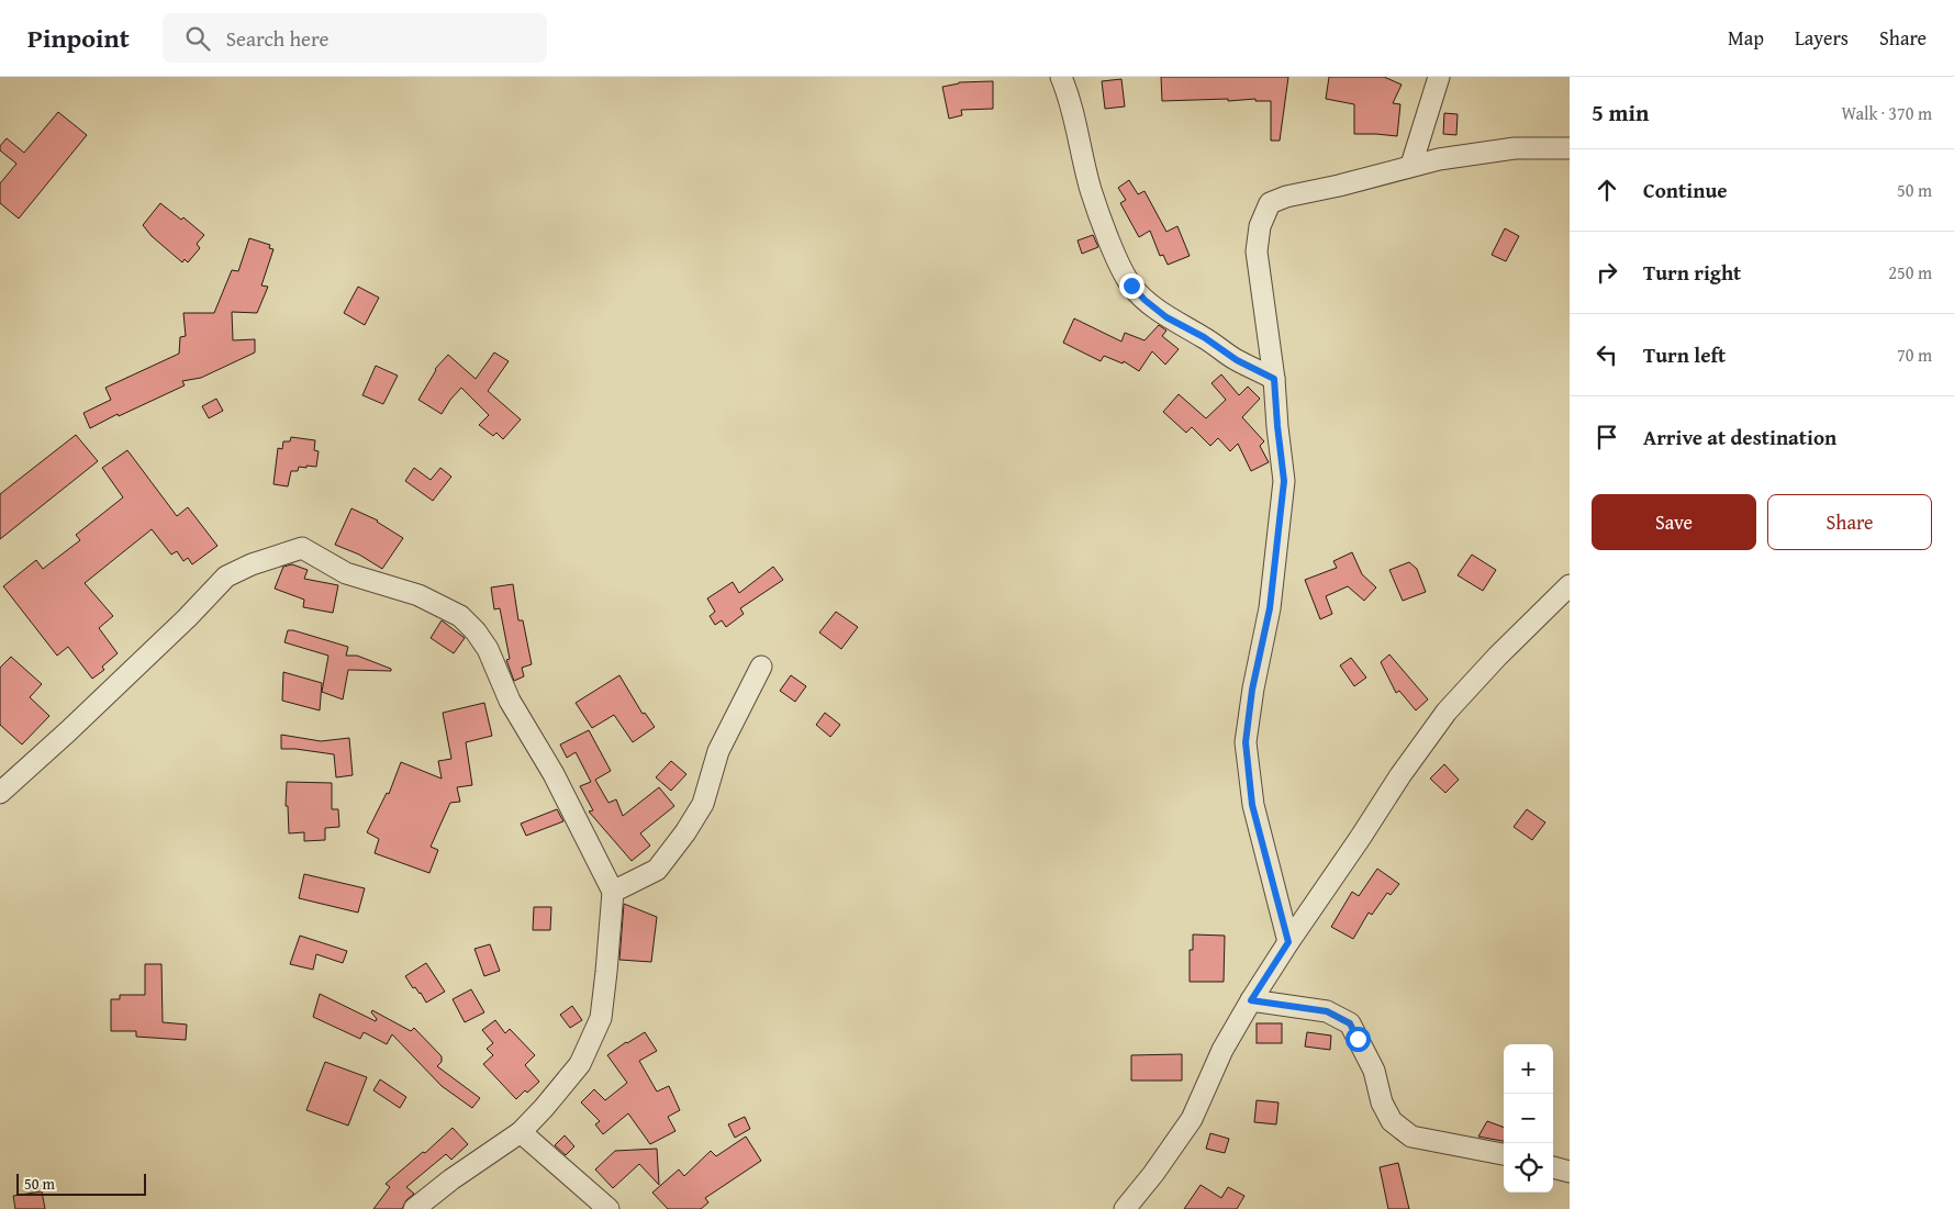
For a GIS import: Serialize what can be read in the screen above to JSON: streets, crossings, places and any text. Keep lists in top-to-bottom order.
{
  "scale_bar": "50 m",
  "page": {
    "header": "Pinpoint",
    "search": "Search here",
    "nav": ["Map", "Layers", "Share"],
    "heading": ["5 min", "Walk · 370 m"],
    "list": [
      ["Continue", "50 m"],
      ["Turn right", "250 m"],
      ["Turn left", "70 m"],
      "Arrive at destination"
    ],
    "buttons": ["Save", "Share"],
    "map_buttons": ["+", "−"],
    "scale": "50 m"
  }
}
